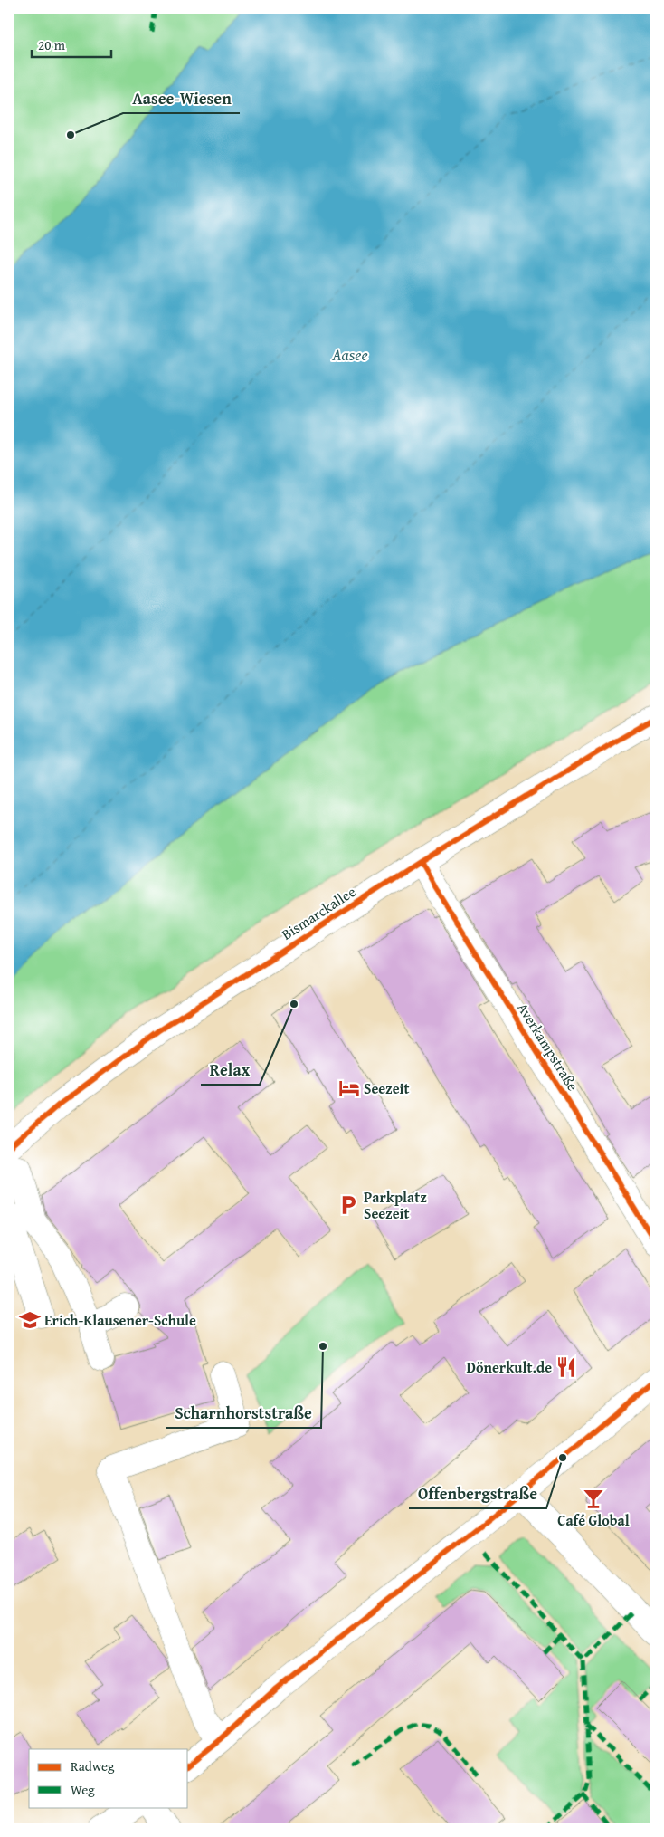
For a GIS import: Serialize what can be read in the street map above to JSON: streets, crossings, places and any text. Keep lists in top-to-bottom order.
{
  "streets": {
    "street": ["Bismarckallee", "Averkampstraße"]
  },
  "crossings": [
    ["Bismarckallee", "Averkampstraße"]
  ],
  "water": ["Aasee"],
  "places": {
    "other": [
      "Aasee-Wiesen",
      "Relax",
      "Scharnhorststraße",
      "Offenbergstraße"
    ],
    "hotel": ["Seezeit"],
    "parking": ["Parkplatz Seezeit"],
    "school or university": ["Erich-Klausener-Schule"],
    "restaurant": ["Dönerkult.de"],
    "bar": ["Café Global"]
  },
  "legend": ["Radweg", "Weg"],
  "scale_bar": "20 m"
}
